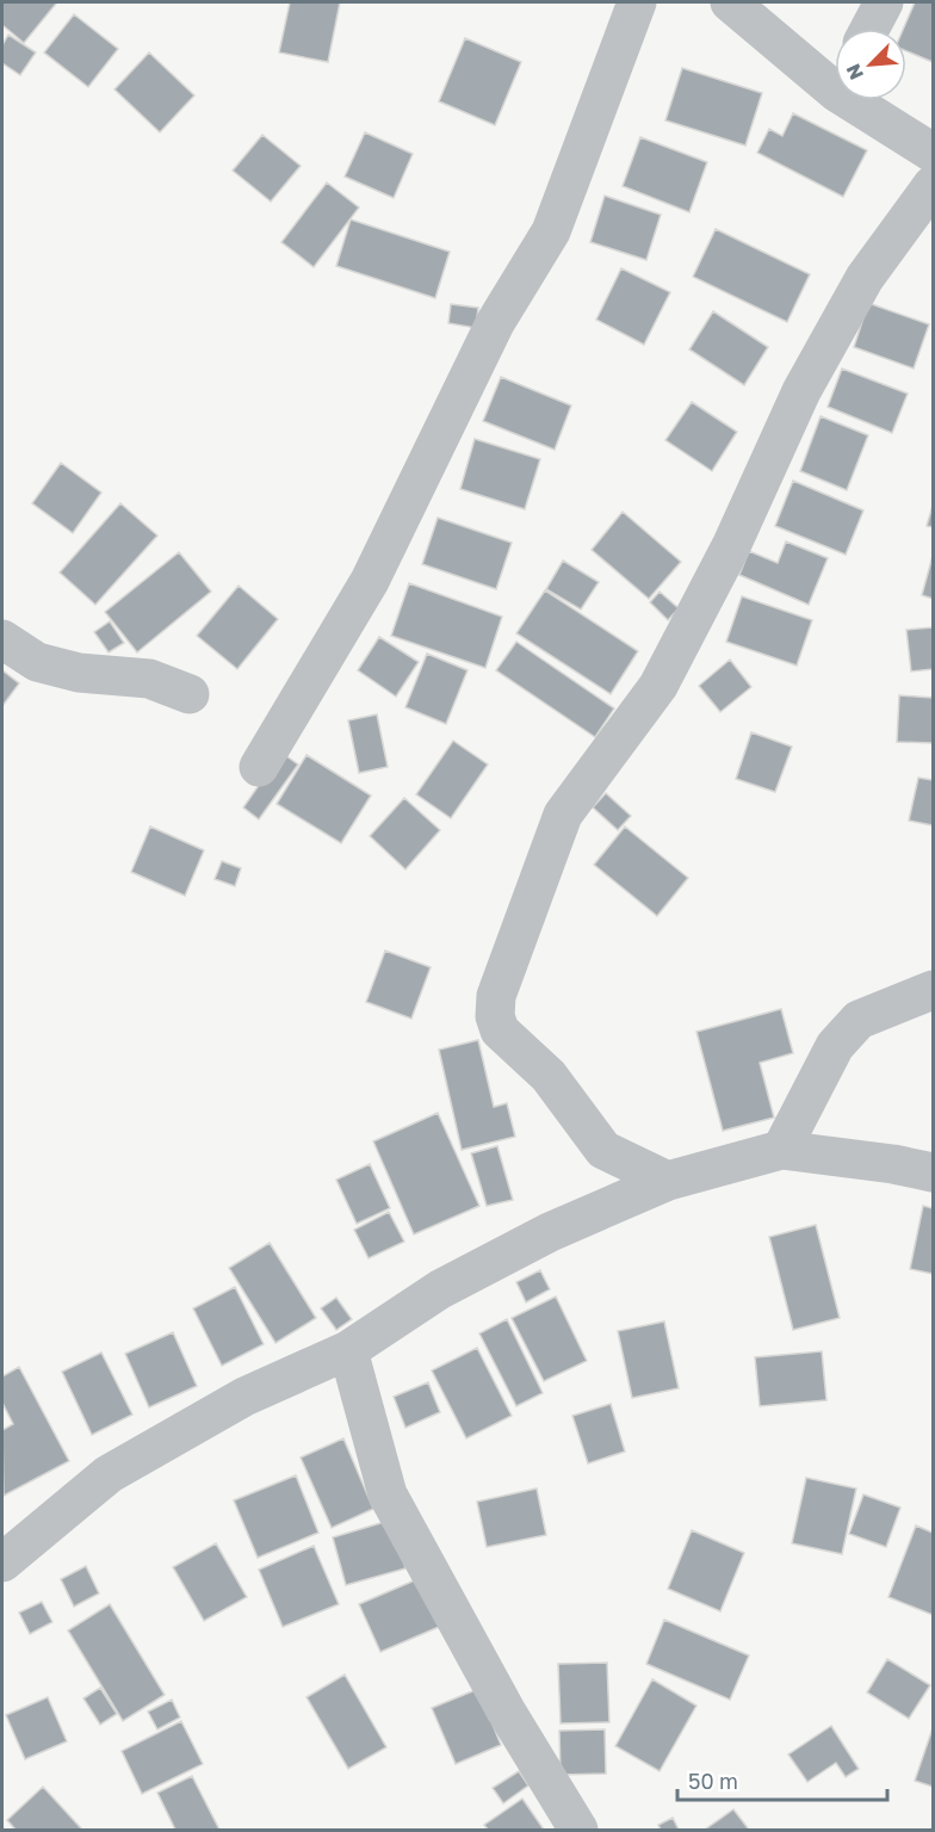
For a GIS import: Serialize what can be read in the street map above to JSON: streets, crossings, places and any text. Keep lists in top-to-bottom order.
{
  "scale_bar": "50 m",
  "north": "bottom left"
}
